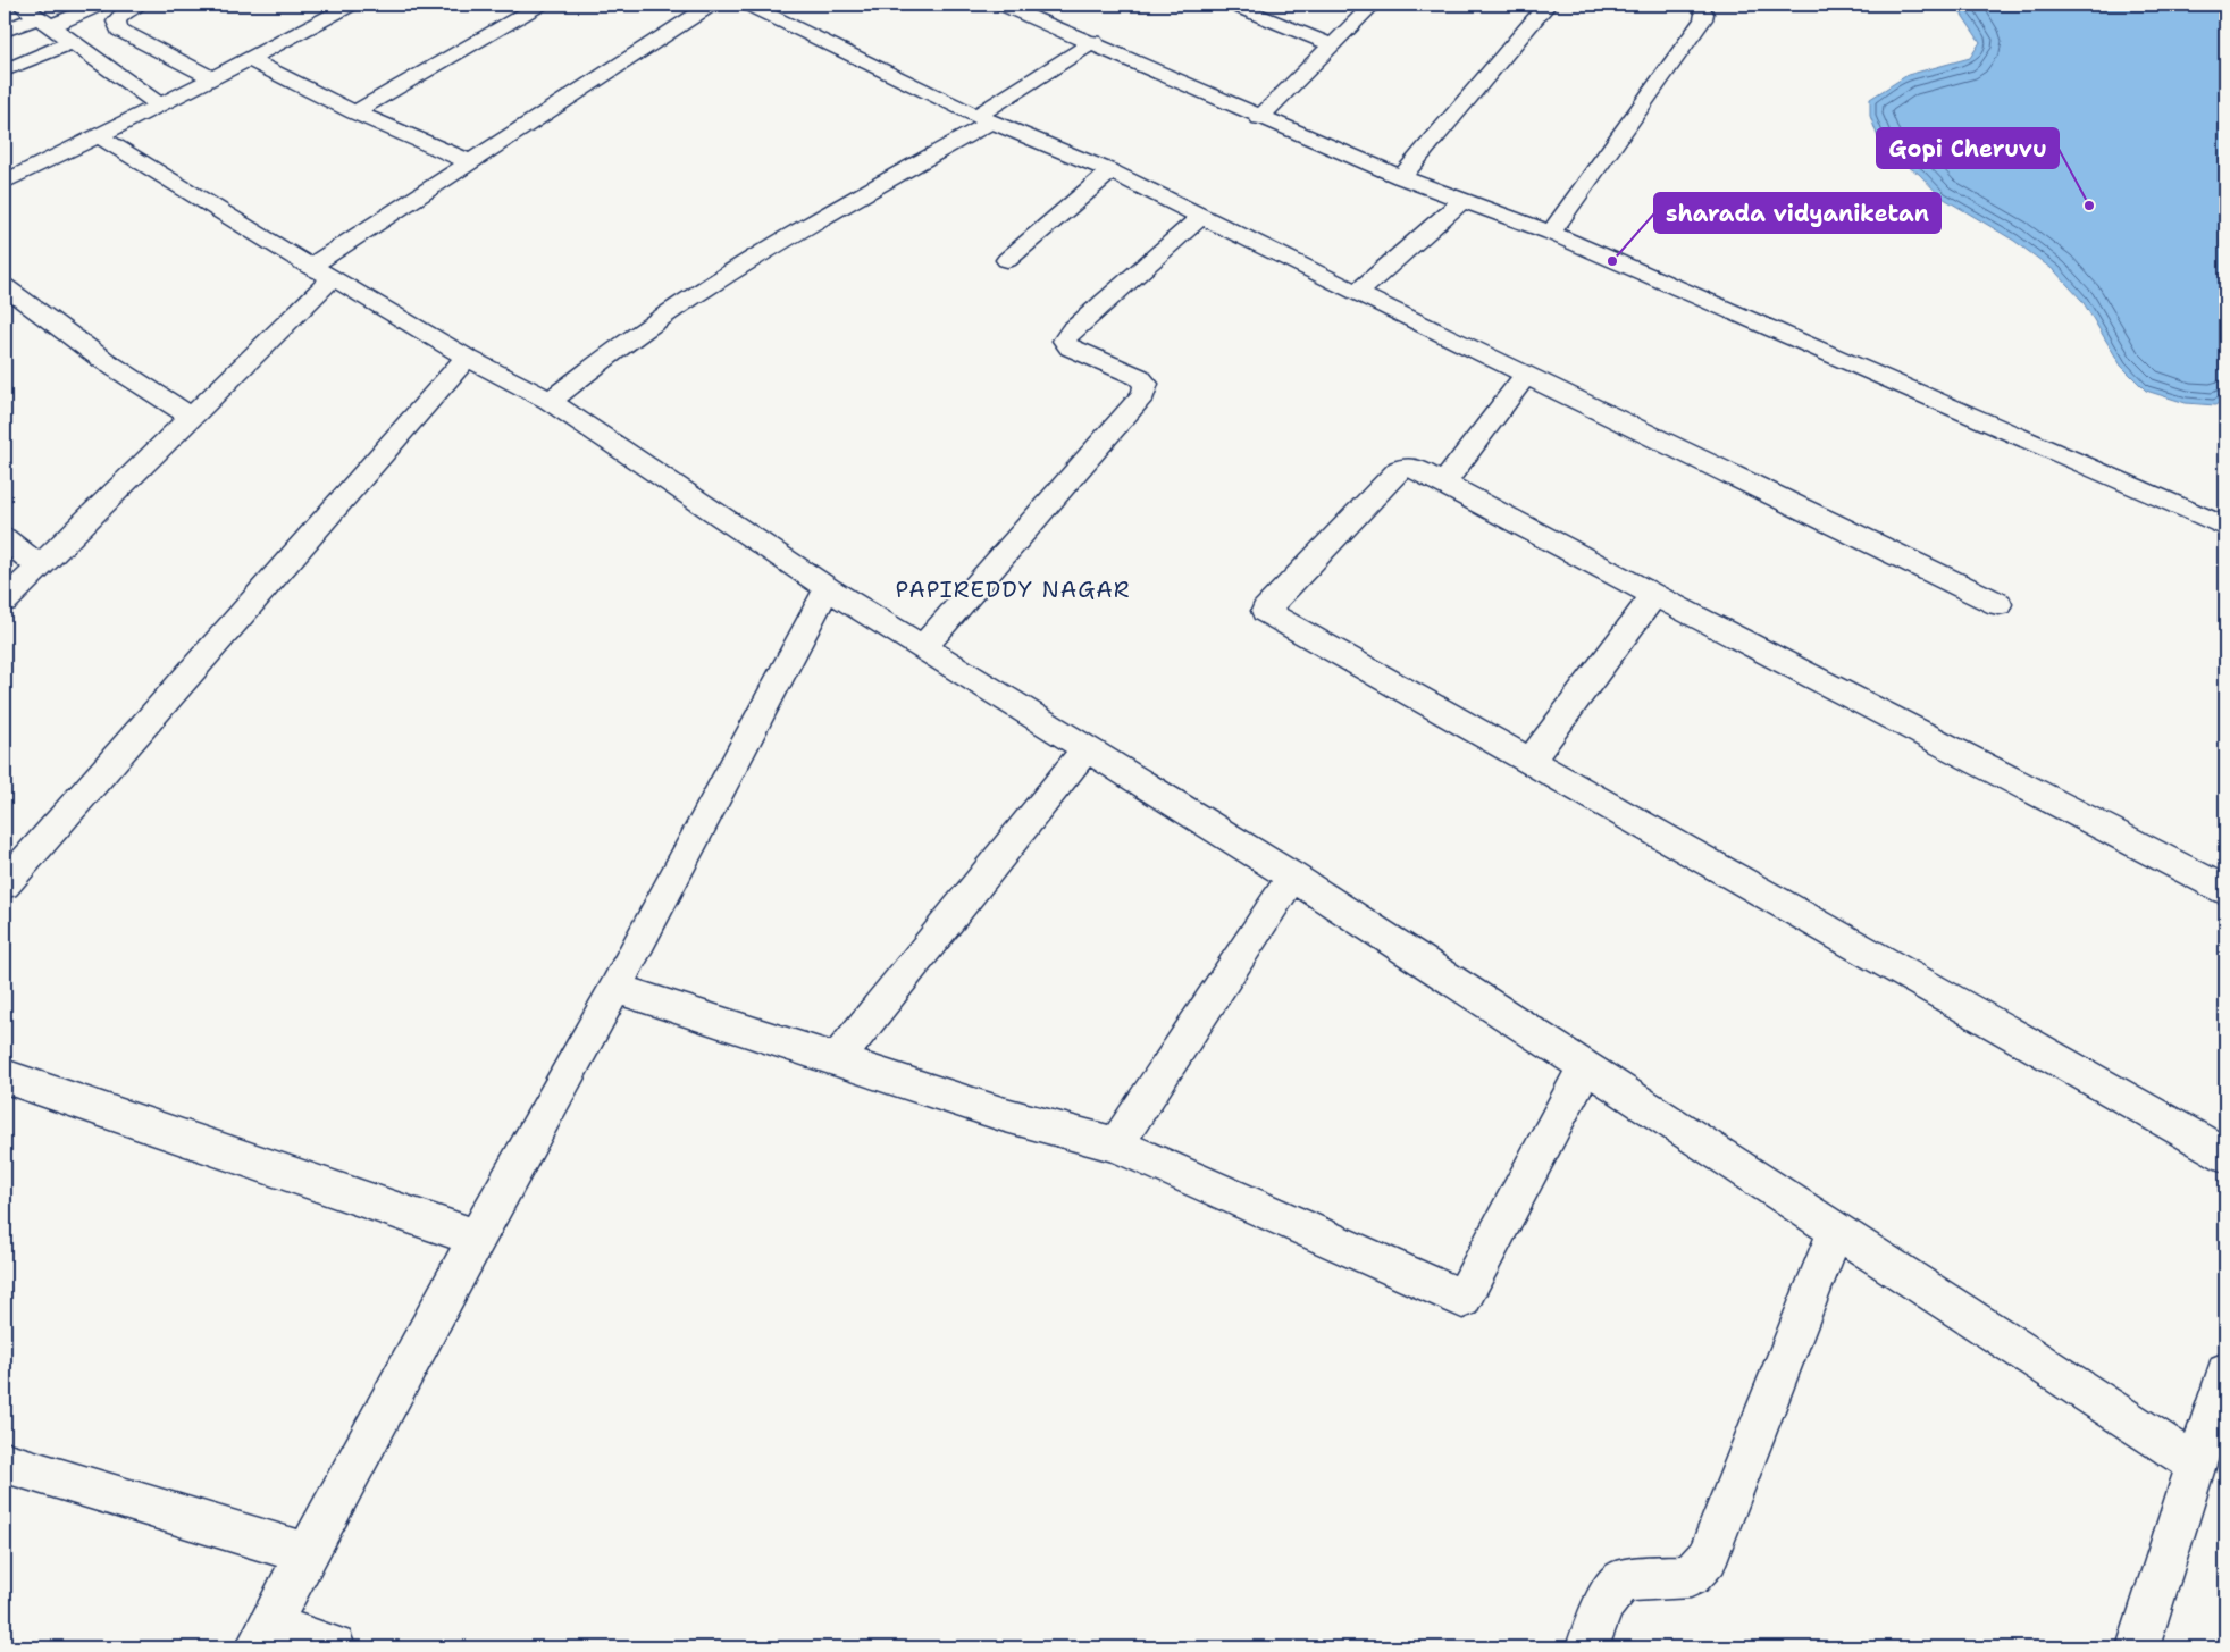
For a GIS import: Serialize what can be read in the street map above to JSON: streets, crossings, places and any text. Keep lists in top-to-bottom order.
{
  "districts": ["PAPIREDDY NAGAR"],
  "places": ["Gopi Cheruvu", "sharada vidyaniketan"]
}
